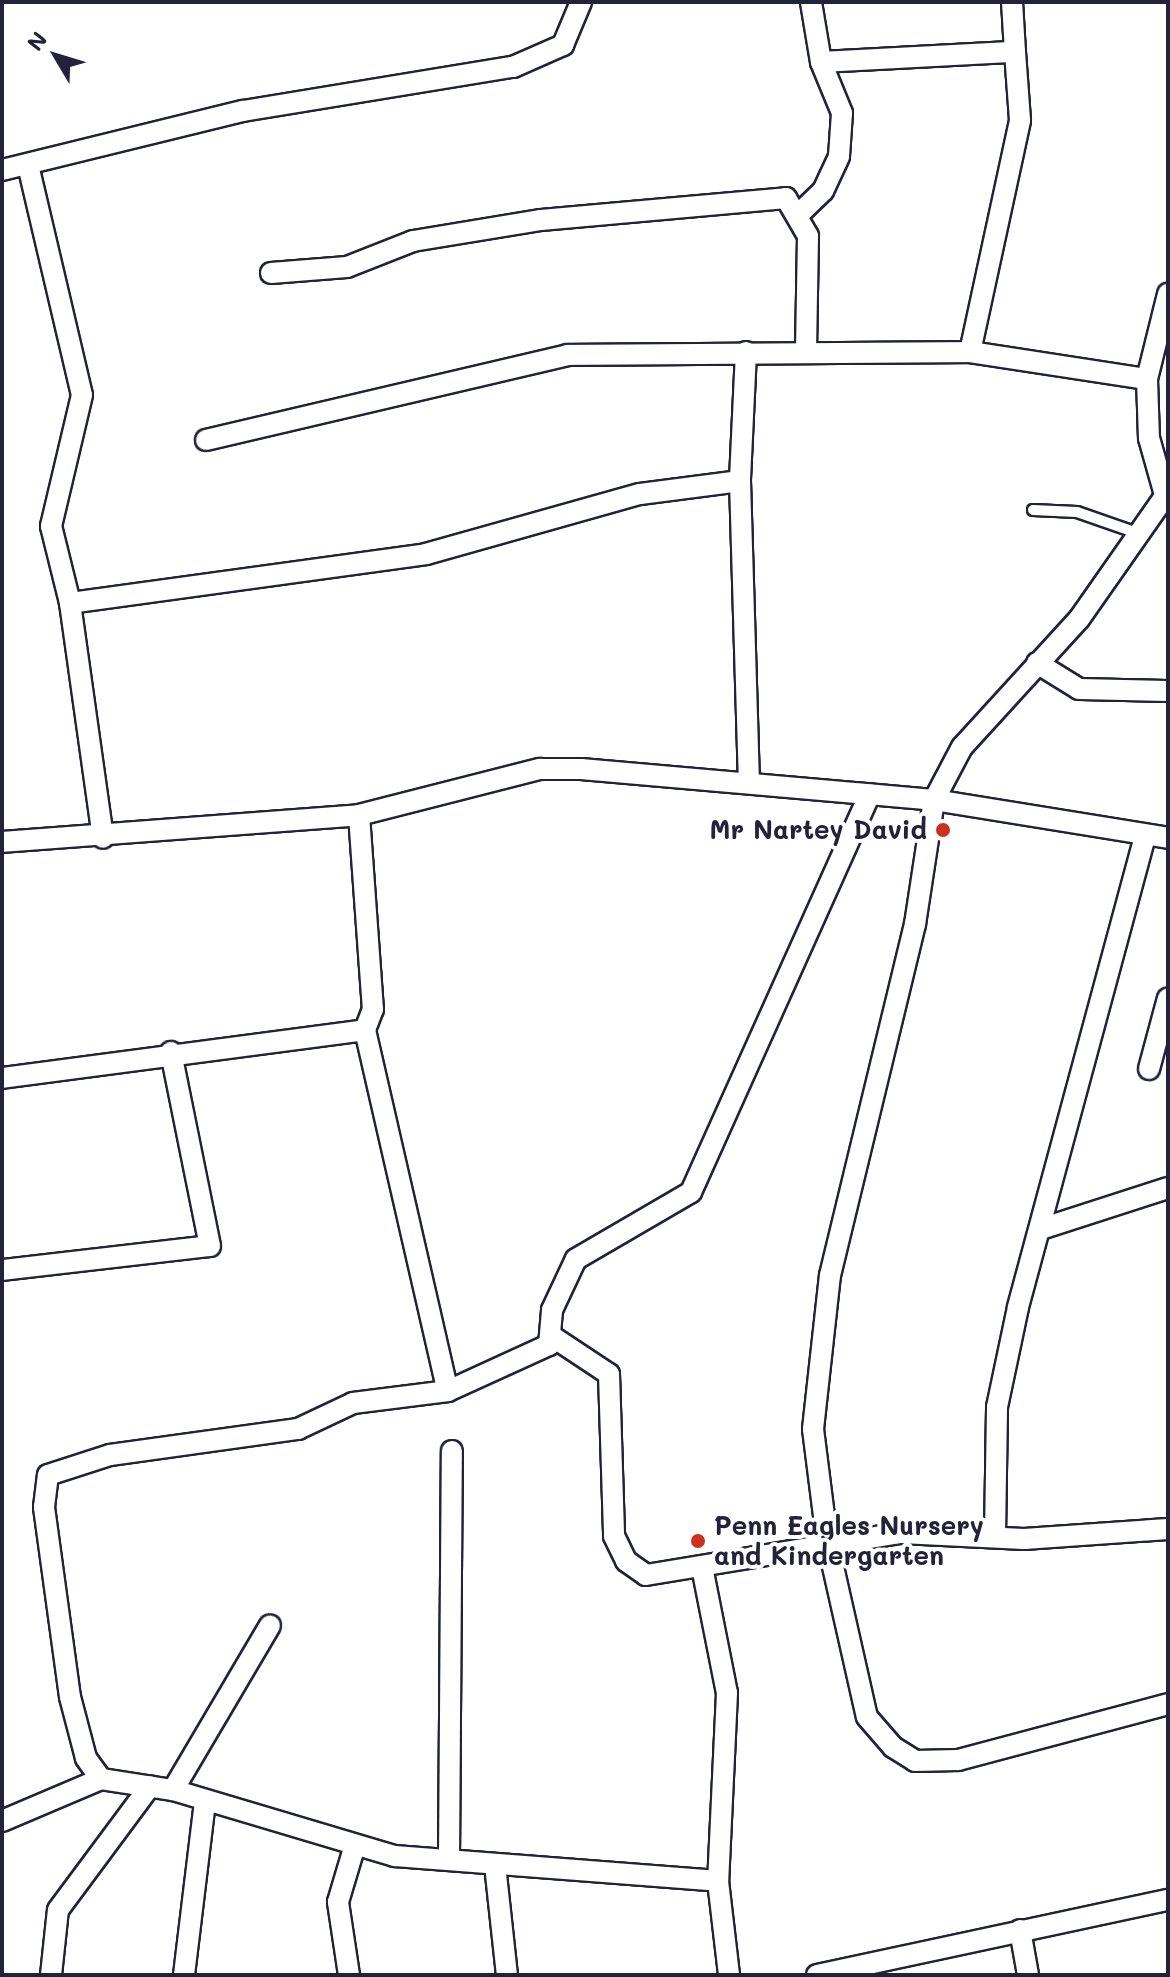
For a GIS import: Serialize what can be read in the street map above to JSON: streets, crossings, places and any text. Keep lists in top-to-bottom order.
{
  "places": ["Mr Nartey David", "Penn Eagles Nursery and Kindergarten"],
  "north": "top left"
}
